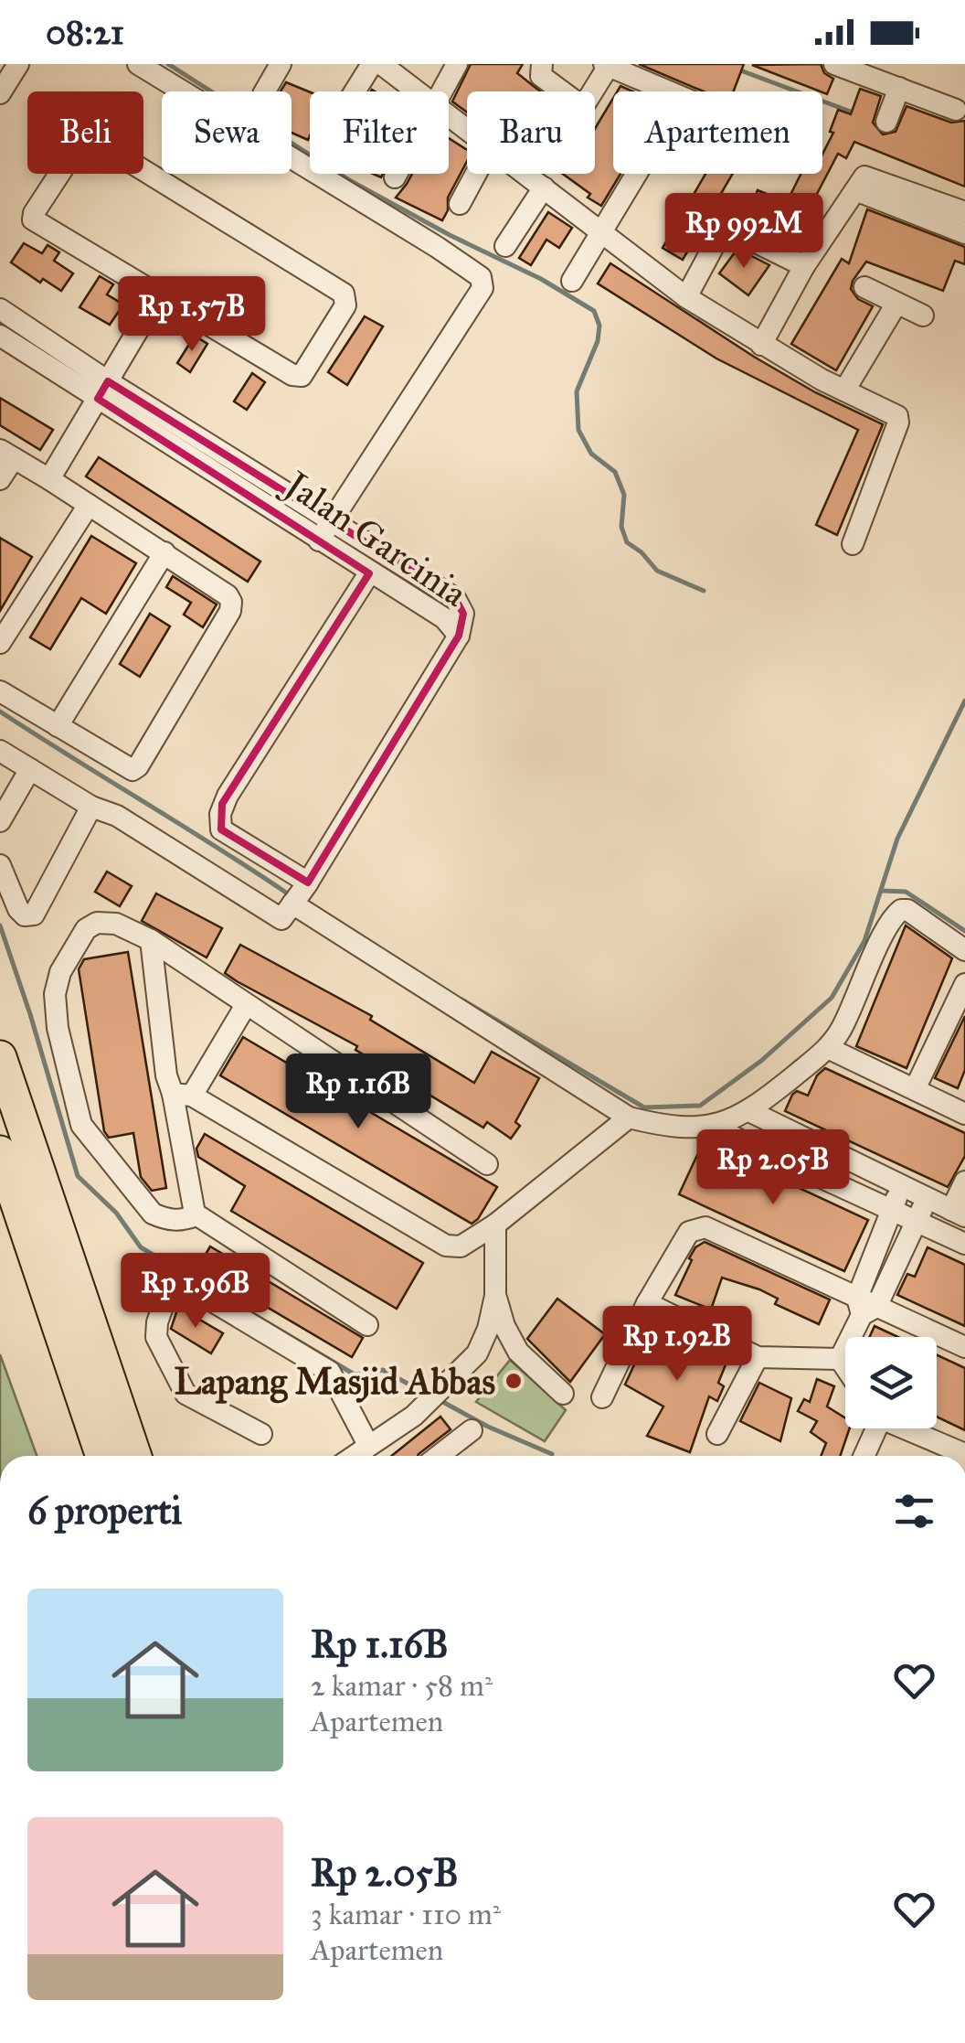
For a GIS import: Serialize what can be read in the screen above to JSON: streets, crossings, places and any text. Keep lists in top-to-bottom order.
{
  "streets": {
    "street": ["Jalan Garcinia"]
  },
  "places": ["Lapang Masjid Abbas"],
  "page": {
    "status": "08:21",
    "chip": [
      "Beli",
      "Sewa",
      "Filter",
      "Baru",
      "Apartemen"
    ],
    "price": [
      "Rp 992M",
      "Rp 1.57B",
      "Rp 1.16B",
      "Rp 2.05B",
      "Rp 1.96B",
      "Rp 1.92B"
    ],
    "heading": "6 properti",
    "list": [
      {
        "name": "Rp 1.16B",
        "note": "2 kamar · 58 m² · Apartemen"
      },
      {
        "name": "Rp 2.05B",
        "note": "3 kamar · 110 m² · Apartemen"
      }
    ]
  }
}
